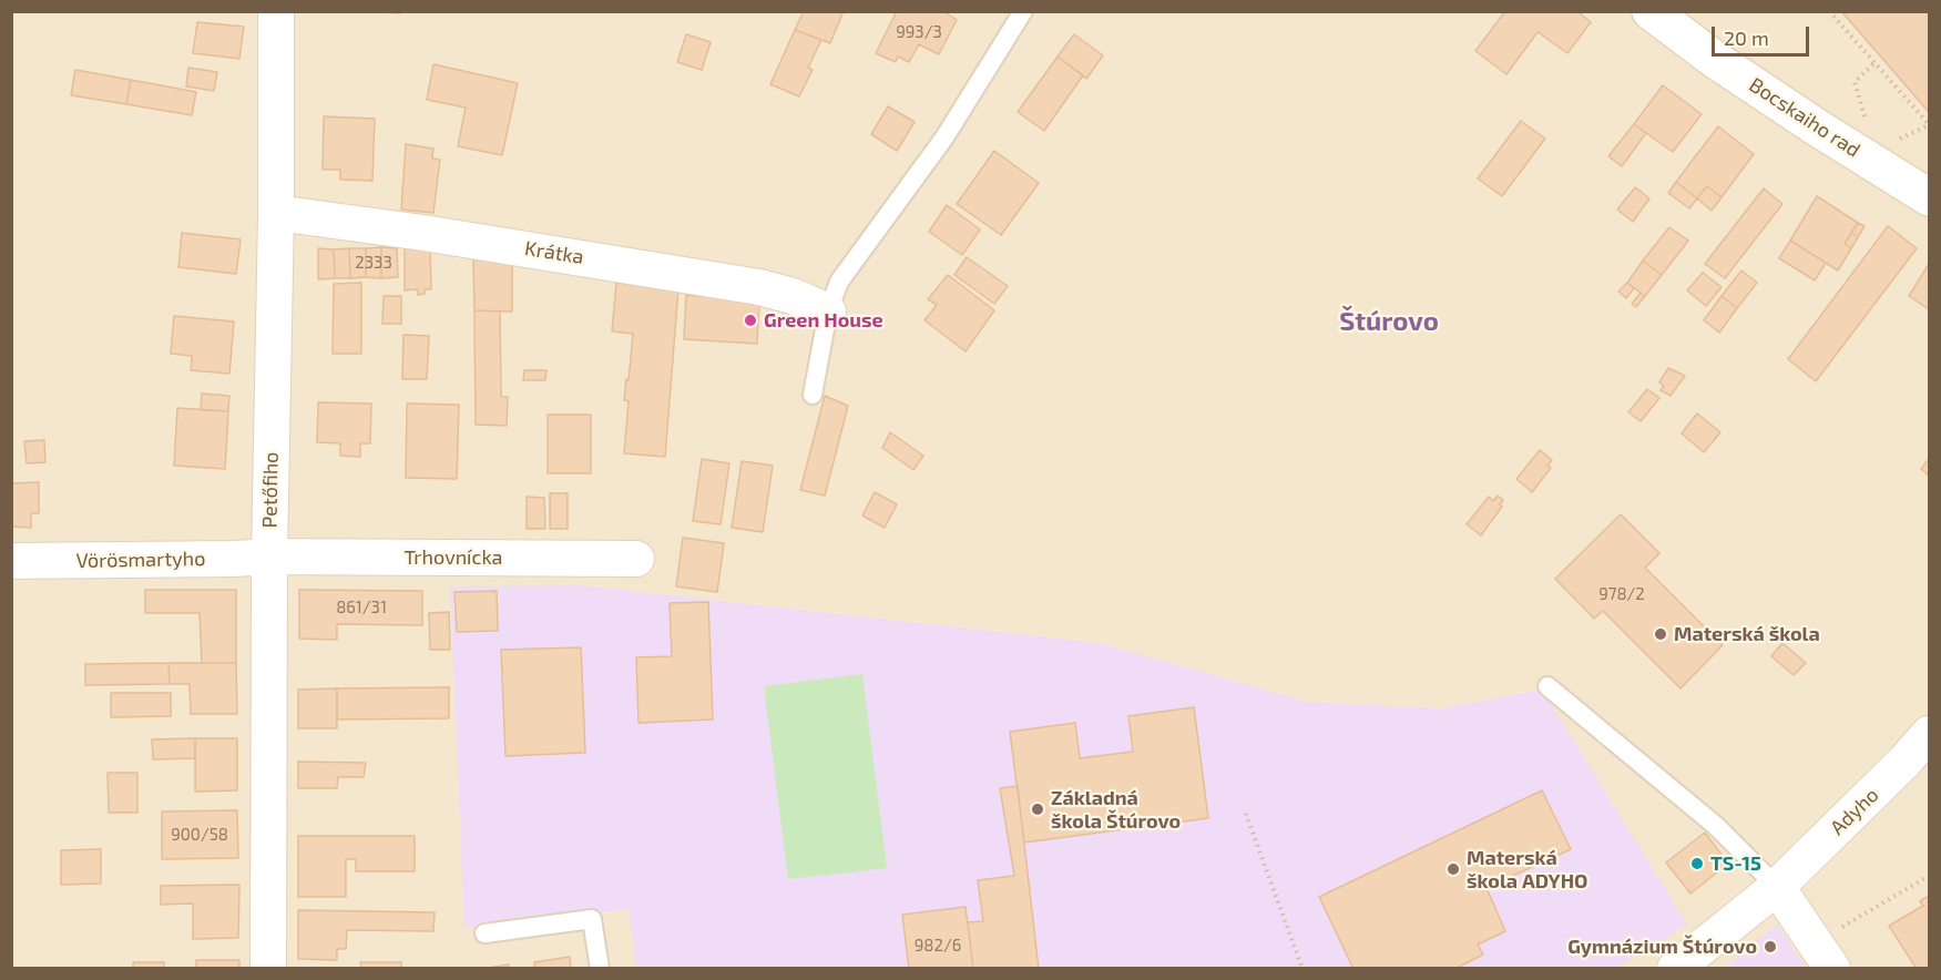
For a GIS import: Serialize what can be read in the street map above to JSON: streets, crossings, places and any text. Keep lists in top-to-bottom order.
{
  "streets": {
    "street": [
      "Bocskaiho rad",
      "Krátka",
      "Petőfiho",
      "Trhovnícka",
      "Vörösmartyho",
      "Adyho"
    ]
  },
  "crossings": [
    ["Krátka", "Petőfiho"],
    ["Petőfiho", "Trhovnícka"],
    ["Petőfiho", "Vörösmartyho"],
    ["Trhovnícka", "Vörösmartyho"]
  ],
  "districts": ["Štúrovo"],
  "places": [
    "Green House",
    "Materská škola",
    "Základná škola Štúrovo",
    "TS-15",
    "Materská škola ADYHO",
    "Gymnázium Štúrovo"
  ],
  "house_numbers": [
    "993/3",
    "2333",
    "978/2",
    "861/31",
    "900/58",
    "982/6"
  ],
  "scale_bar": "20 m"
}
